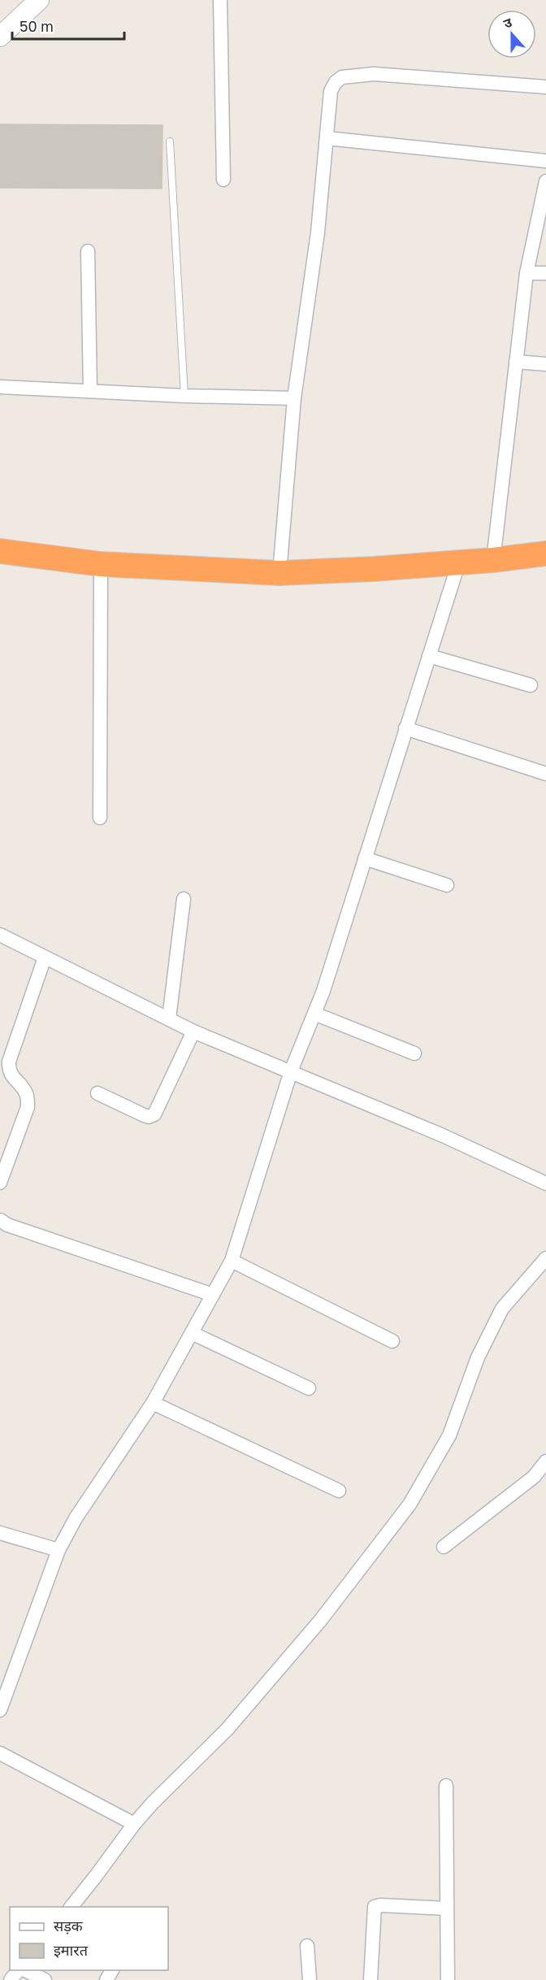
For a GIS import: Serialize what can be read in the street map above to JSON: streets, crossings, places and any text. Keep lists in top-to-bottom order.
{
  "legend": ["सड़क", "इमारत"],
  "scale_bar": "50 m",
  "north": "top"
}
